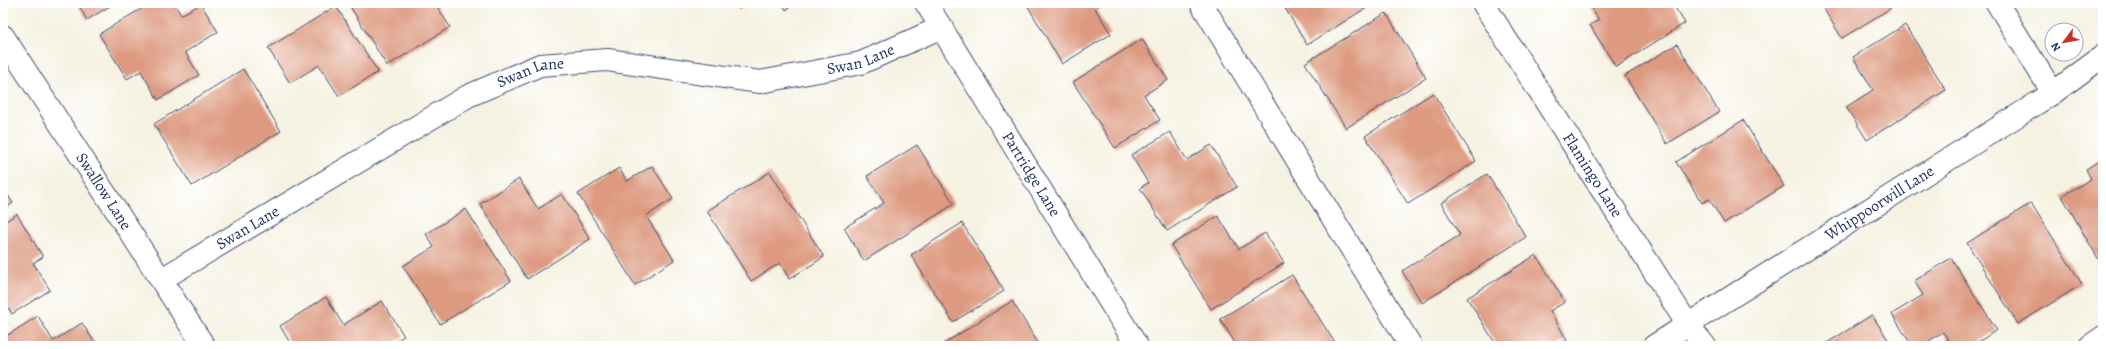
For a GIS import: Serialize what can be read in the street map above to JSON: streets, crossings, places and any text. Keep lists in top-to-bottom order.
{
  "streets": {
    "street": [
      "Swan Lane",
      "Partridge Lane",
      "Flamingo Lane",
      "Swallow Lane",
      "Whippoorwill Lane"
    ]
  },
  "crossings": [
    ["Swan Lane", "Partridge Lane"],
    ["Swan Lane", "Swallow Lane"],
    ["Flamingo Lane", "Whippoorwill Lane"]
  ],
  "north": "bottom left"
}
